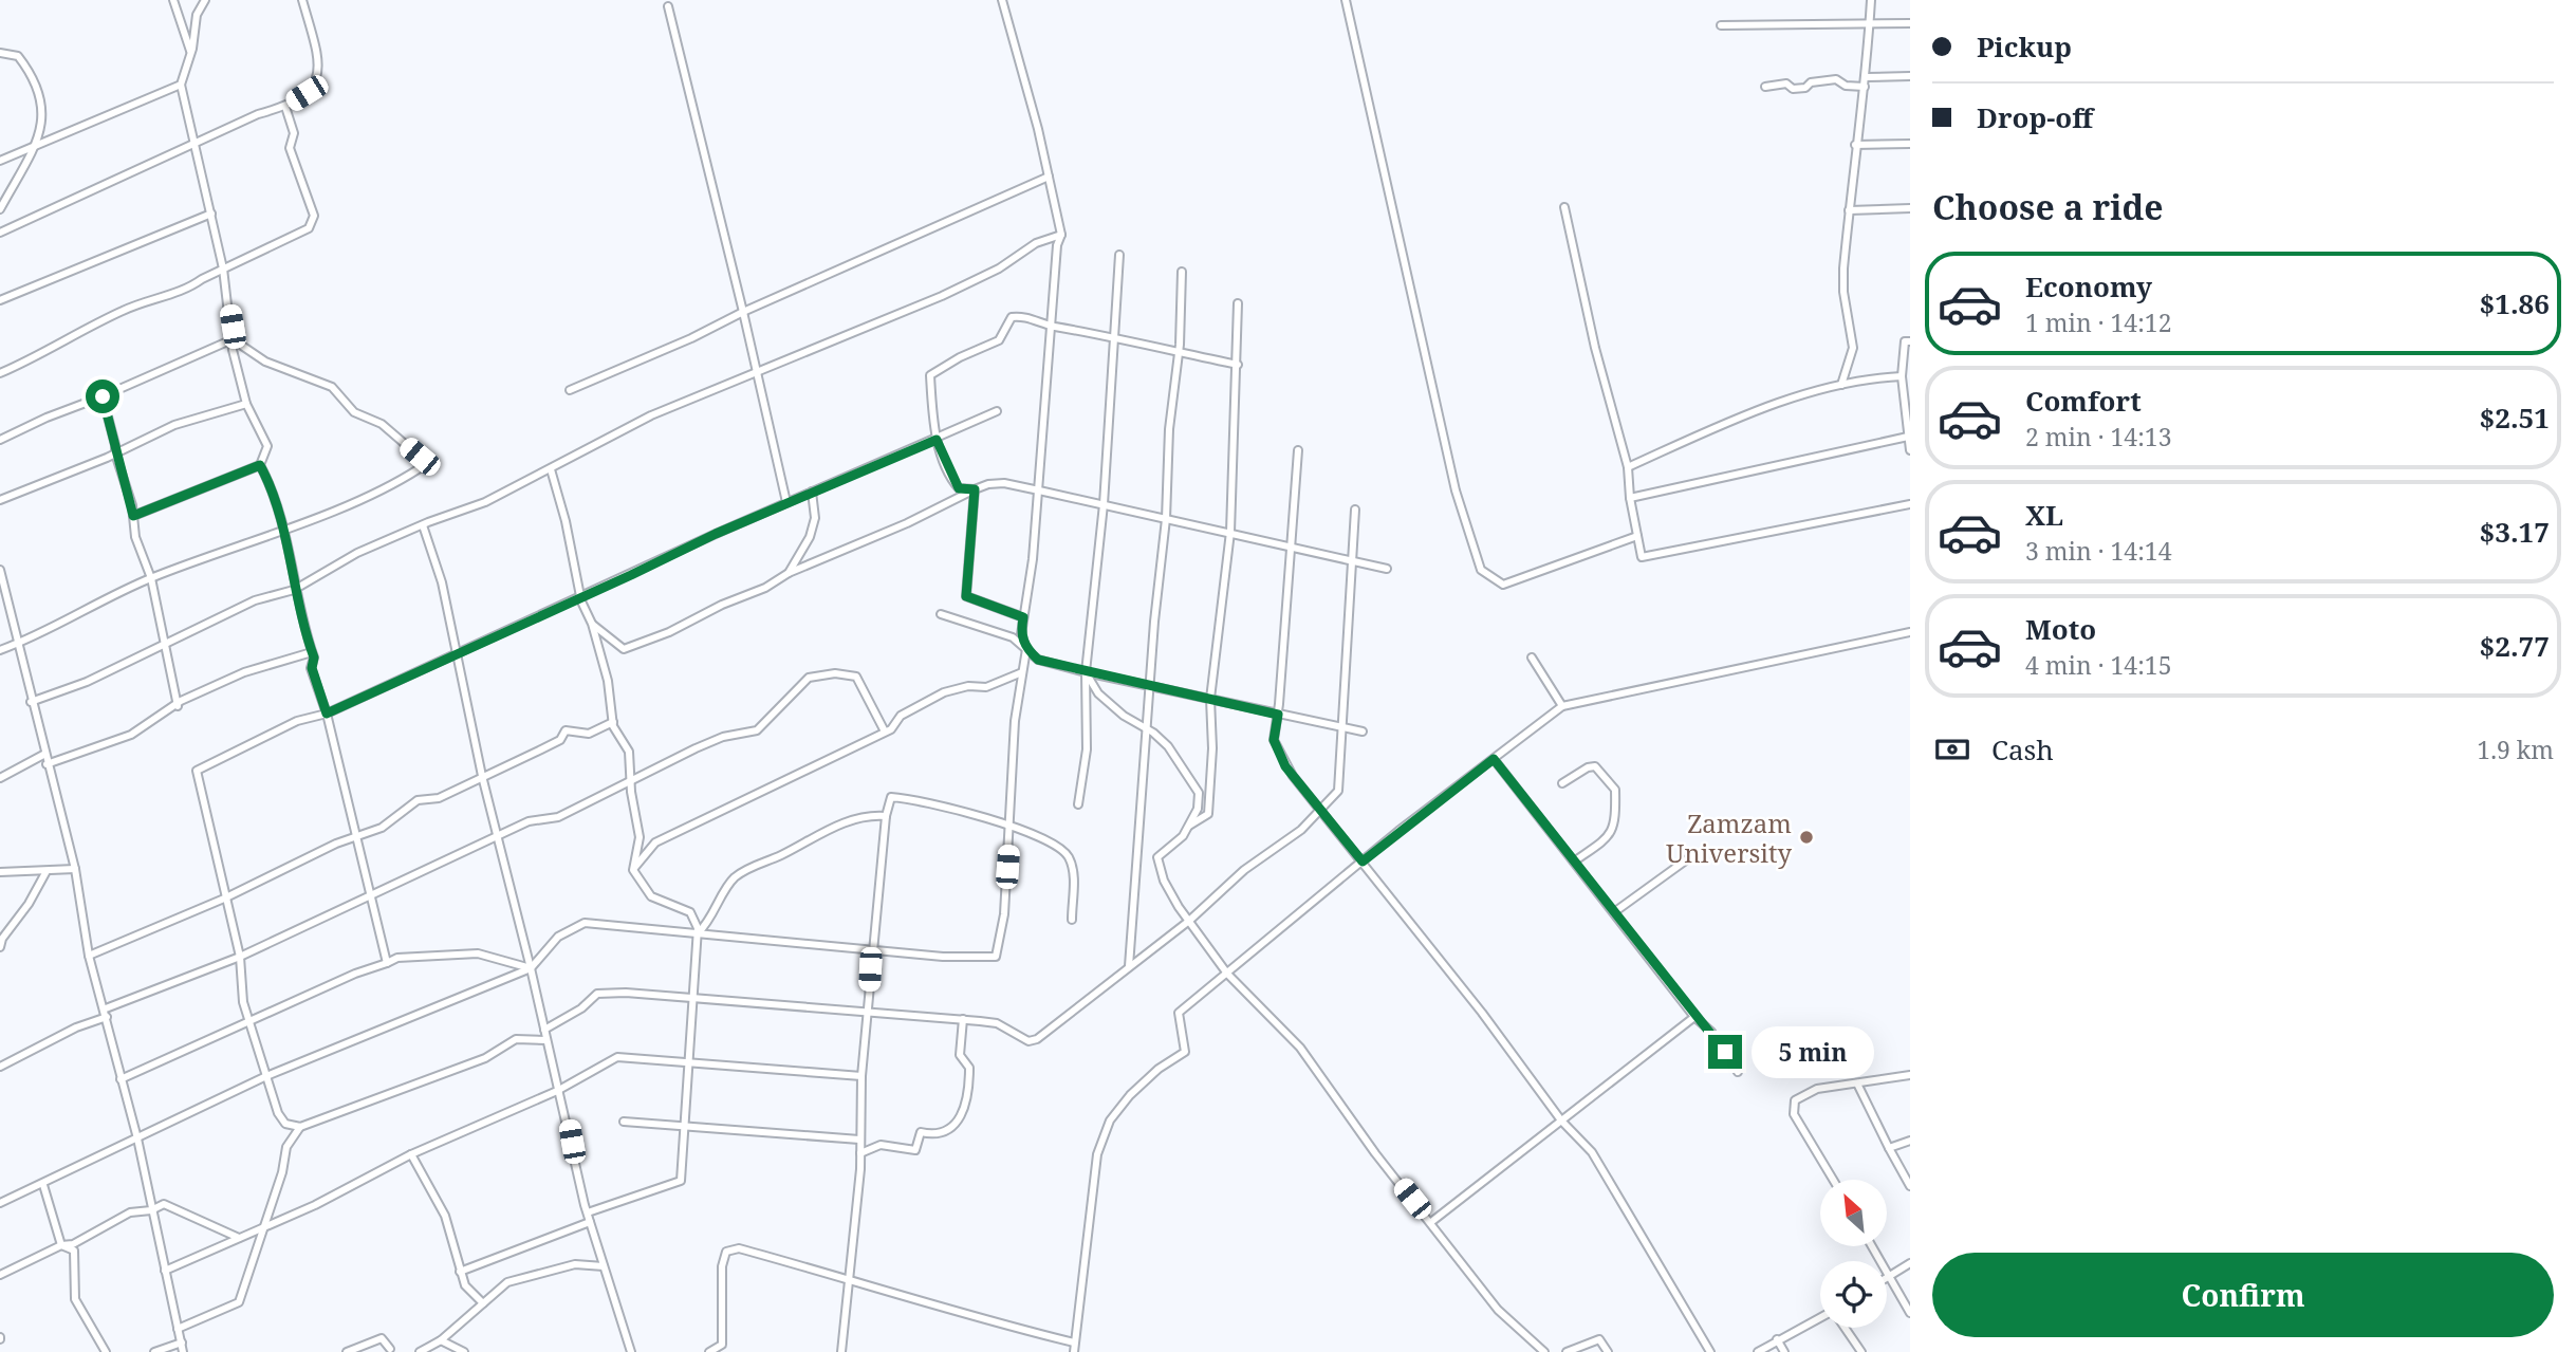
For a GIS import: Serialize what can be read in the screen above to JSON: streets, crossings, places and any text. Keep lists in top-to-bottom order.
{
  "places": ["Zamzam University"],
  "north": "top left",
  "page": {
    "banner": ["Pickup", "Drop-off"],
    "heading": "Choose a ride",
    "list": [
      {
        "name": "Economy",
        "note": "1 min · 14:12",
        "value": "$1.86"
      },
      {
        "name": "Comfort",
        "note": "2 min · 14:13",
        "value": "$2.51"
      },
      {
        "name": "XL",
        "note": "3 min · 14:14",
        "value": "$3.17"
      },
      {
        "name": "Moto",
        "note": "4 min · 14:15",
        "value": "$2.77"
      }
    ],
    "pay": ["Cash", "1.9 km"],
    "bubble": "5 min",
    "buttons": "Confirm"
  }
}
